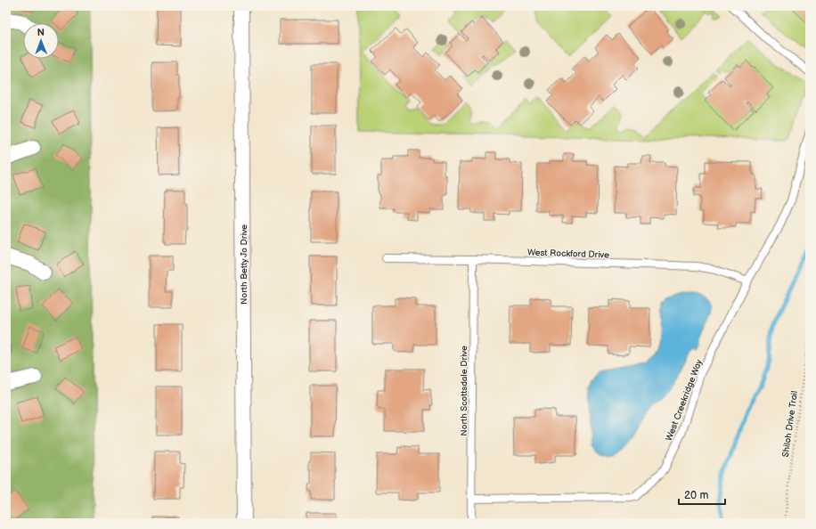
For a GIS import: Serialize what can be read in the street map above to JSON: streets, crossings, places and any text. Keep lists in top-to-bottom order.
{
  "streets": {
    "street": ["North Betty Jo Drive"],
    "lane": ["West Rockford Drive", "North Scottsdale Drive", "West Creekridge Way"],
    "path": ["Shiloh Drive Trail"]
  },
  "crossings": [
    ["West Rockford Drive", "North Scottsdale Drive"],
    ["West Rockford Drive", "West Creekridge Way"],
    ["North Scottsdale Drive", "West Creekridge Way"]
  ],
  "scale_bar": "20 m",
  "north": "top"
}
